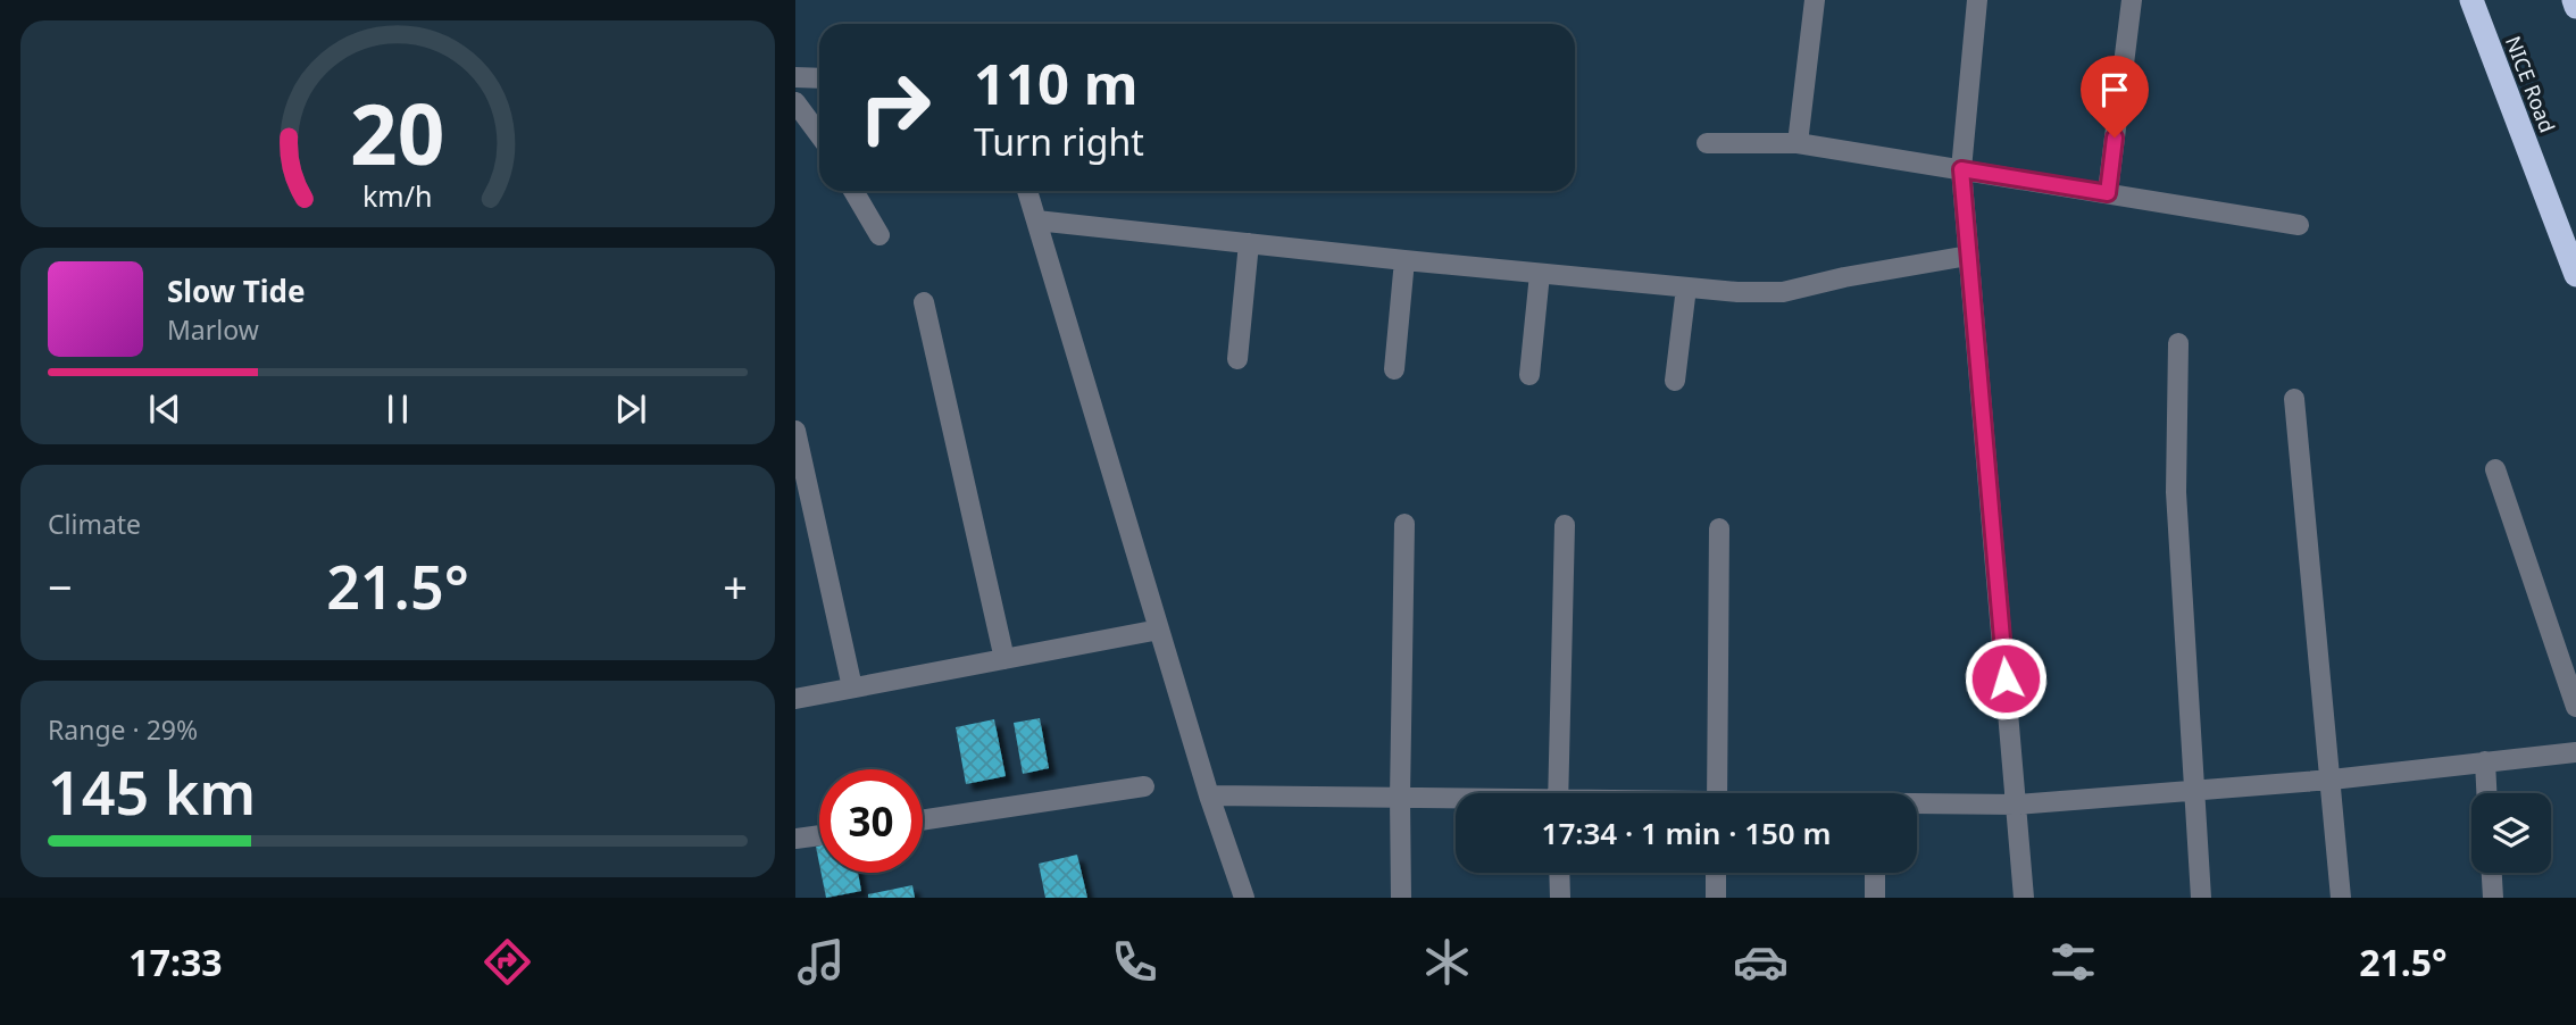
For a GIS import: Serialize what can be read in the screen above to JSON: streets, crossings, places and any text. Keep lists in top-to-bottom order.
{
  "streets": {
    "highway": ["NICE Road"]
  },
  "page": {
    "turn": ["110 m", "Turn right"],
    "song": ["Slow Tide", "Marlow"],
    "tile": [
      "Climate",
      ["Range · 29%", "145 km"]
    ],
    "heat": ["−", "21.5°", "+"],
    "limit": "30",
    "trip": "17:34 · 1 min · 150 m",
    "tabs": ["17:33", "21.5°"],
    "gauge": ["20", "km/h"]
  }
}
